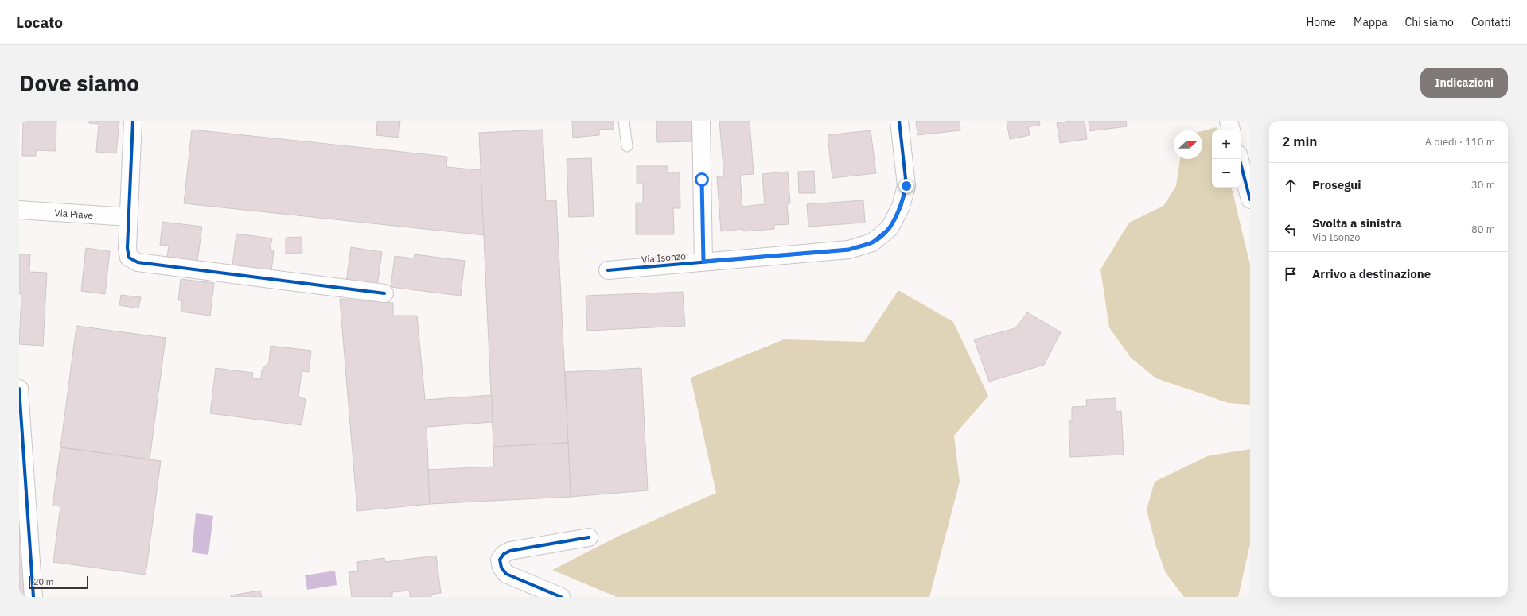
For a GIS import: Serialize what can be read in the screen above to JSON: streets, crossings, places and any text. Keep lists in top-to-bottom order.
{
  "streets": {
    "street": ["Via Piave", "Via Isonzo"]
  },
  "scale_bar": "20 m",
  "north": "right",
  "page": {
    "header": "Locato",
    "nav": [
      "Home",
      "Mappa",
      "Chi siamo",
      "Contatti"
    ],
    "buttons": "Indicazioni",
    "title": "Dove siamo",
    "heading": ["2 min", "A piedi · 110 m"],
    "map_buttons": ["+", "−"],
    "list": [
      ["Prosegui", "30 m"],
      ["Svolta a sinistra", "Via Isonzo", "80 m"],
      "Arrivo a destinazione"
    ],
    "scale": "20 m"
  }
}
